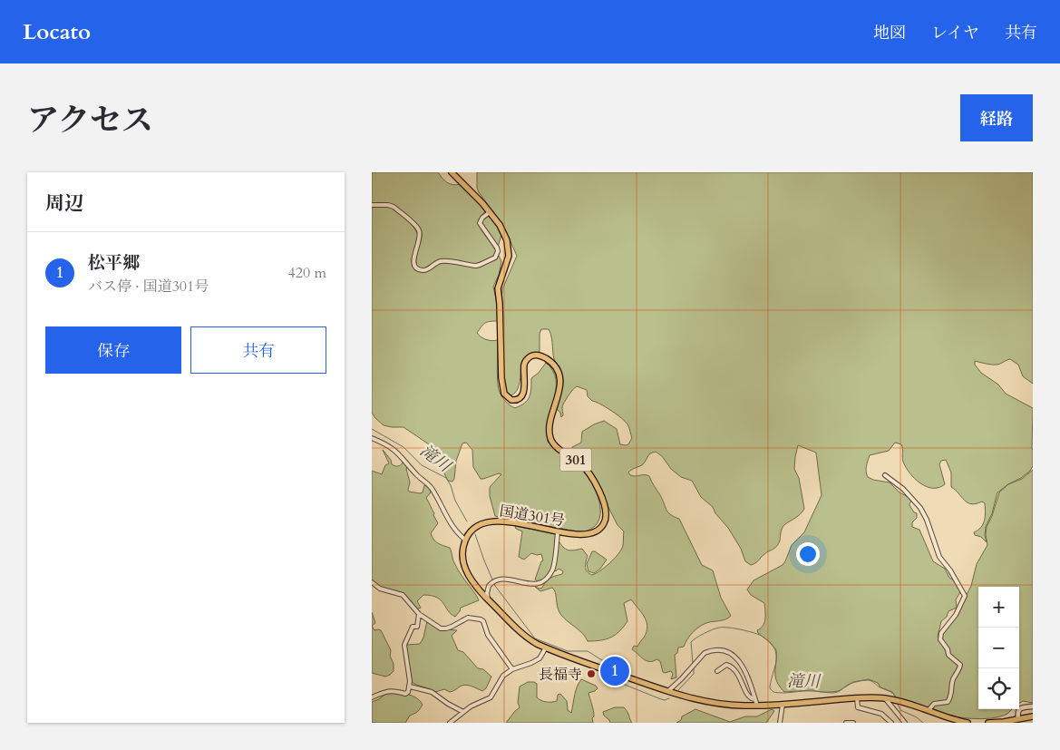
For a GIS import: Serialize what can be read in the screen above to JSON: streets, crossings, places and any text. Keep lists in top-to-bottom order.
{
  "streets": {
    "highway": ["301", "国道301号"]
  },
  "water": ["滝川"],
  "places": ["長福寺"],
  "page": {
    "header": "Locato",
    "nav": ["地図", "レイヤ", "共有"],
    "title": "アクセス",
    "buttons": [
      "経路",
      ["保存", "共有"]
    ],
    "heading": "周辺",
    "list": [
      {
        "mark": "1",
        "name": "松平郷",
        "note": "バス停 · 国道301号",
        "value": "420 m"
      }
    ],
    "map_buttons": ["+", "−"],
    "pins": "1"
  }
}
